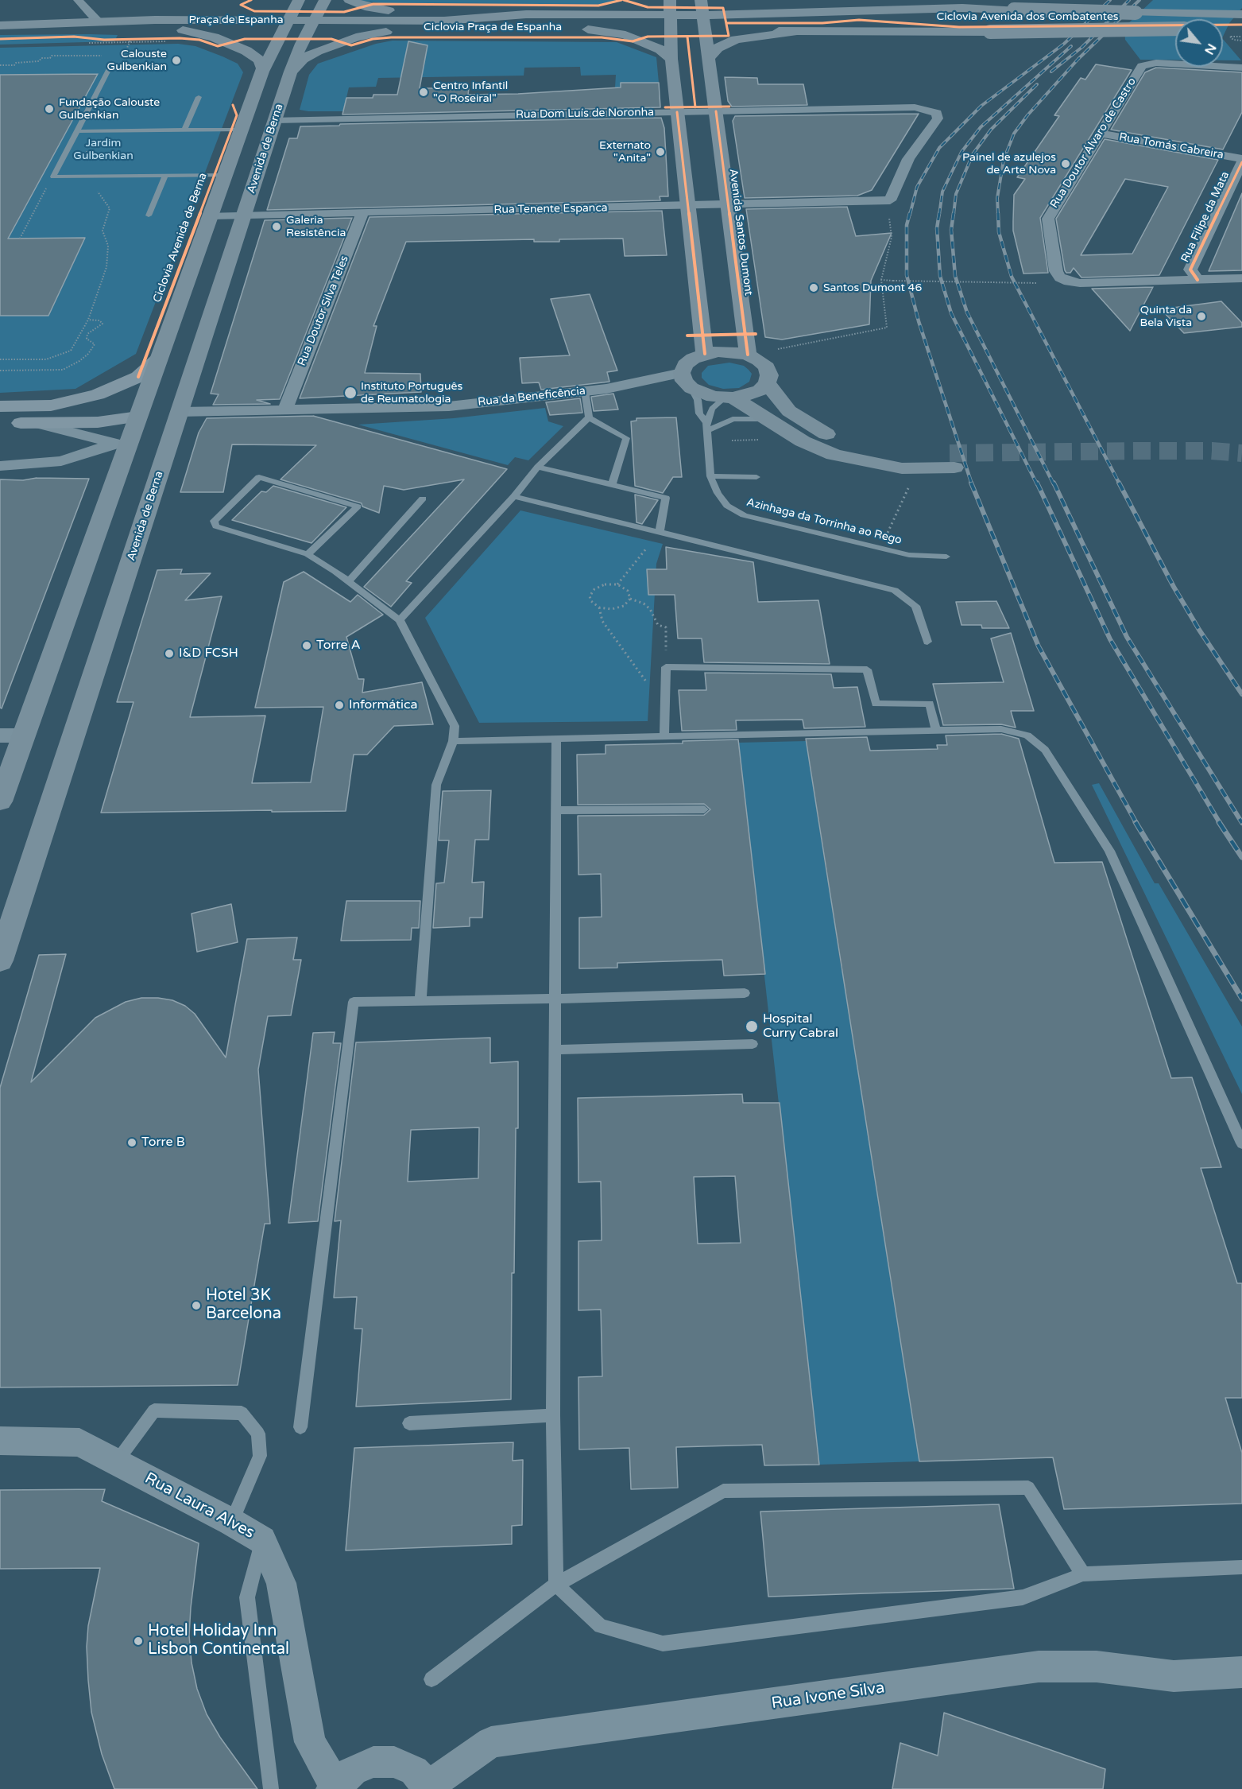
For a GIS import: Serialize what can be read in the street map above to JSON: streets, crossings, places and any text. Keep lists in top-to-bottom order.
{
  "streets": {
    "main road": ["Praça de Espanha", "Avenida de Berna", "Avenida Santos Dumont"],
    "street": [
      "Rua Dom Luís de Noronha",
      "Rua Doutor Álvaro de Castro",
      "Rua Tomás Cabreira",
      "Rua Tenente Espanca",
      "Rua Filipe da Mata",
      "Rua Doutor Silva Teles",
      "Rua da Beneficência",
      "Rua Laura Alves",
      "Rua Ivone Silva"
    ],
    "lane": ["Azinhaga da Torrinha ao Rego"],
    "cycle path": ["Ciclovia Avenida dos Combatentes", "Ciclovia Praça de Espanha", "Ciclovia Avenida de Berna"]
  },
  "crossings": [
    ["Praça de Espanha", "Avenida de Berna"],
    ["Praça de Espanha", "Avenida Santos Dumont"],
    ["Rua Dom Luís de Noronha", "Avenida de Berna"],
    ["Rua Dom Luís de Noronha", "Rua Tenente Espanca"],
    ["Rua Dom Luís de Noronha", "Avenida Santos Dumont"],
    ["Rua Doutor Álvaro de Castro", "Rua Tomás Cabreira"],
    ["Rua Doutor Álvaro de Castro", "Rua Filipe da Mata"],
    ["Rua Tomás Cabreira", "Rua Filipe da Mata"],
    ["Avenida de Berna", "Rua Tenente Espanca"],
    ["Avenida de Berna", "Rua da Beneficência"],
    ["Rua Tenente Espanca", "Avenida Santos Dumont"],
    ["Rua Tenente Espanca", "Rua Doutor Silva Teles"],
    ["Rua Doutor Silva Teles", "Rua da Beneficência"]
  ],
  "parks": ["Jardim Gulbenkian"],
  "places": [
    "Calouste Gulbenkian",
    "Centro Infantil \"O Roseiral\"",
    "Fundação Calouste Gulbenkian",
    "Externato \"Anita\"",
    "Painel de azulejos de Arte Nova",
    "Galeria Resistência",
    "Santos Dumont 46",
    "Quinta da Bela Vista",
    "Instituto Português de Reumatologia",
    "Torre A",
    "I&D FCSH",
    "Informática",
    "Hospital Curry Cabral",
    "Torre B",
    "Hotel 3K Barcelona",
    "Hotel Holiday Inn Lisbon Continental"
  ],
  "north": "bottom right"
}
